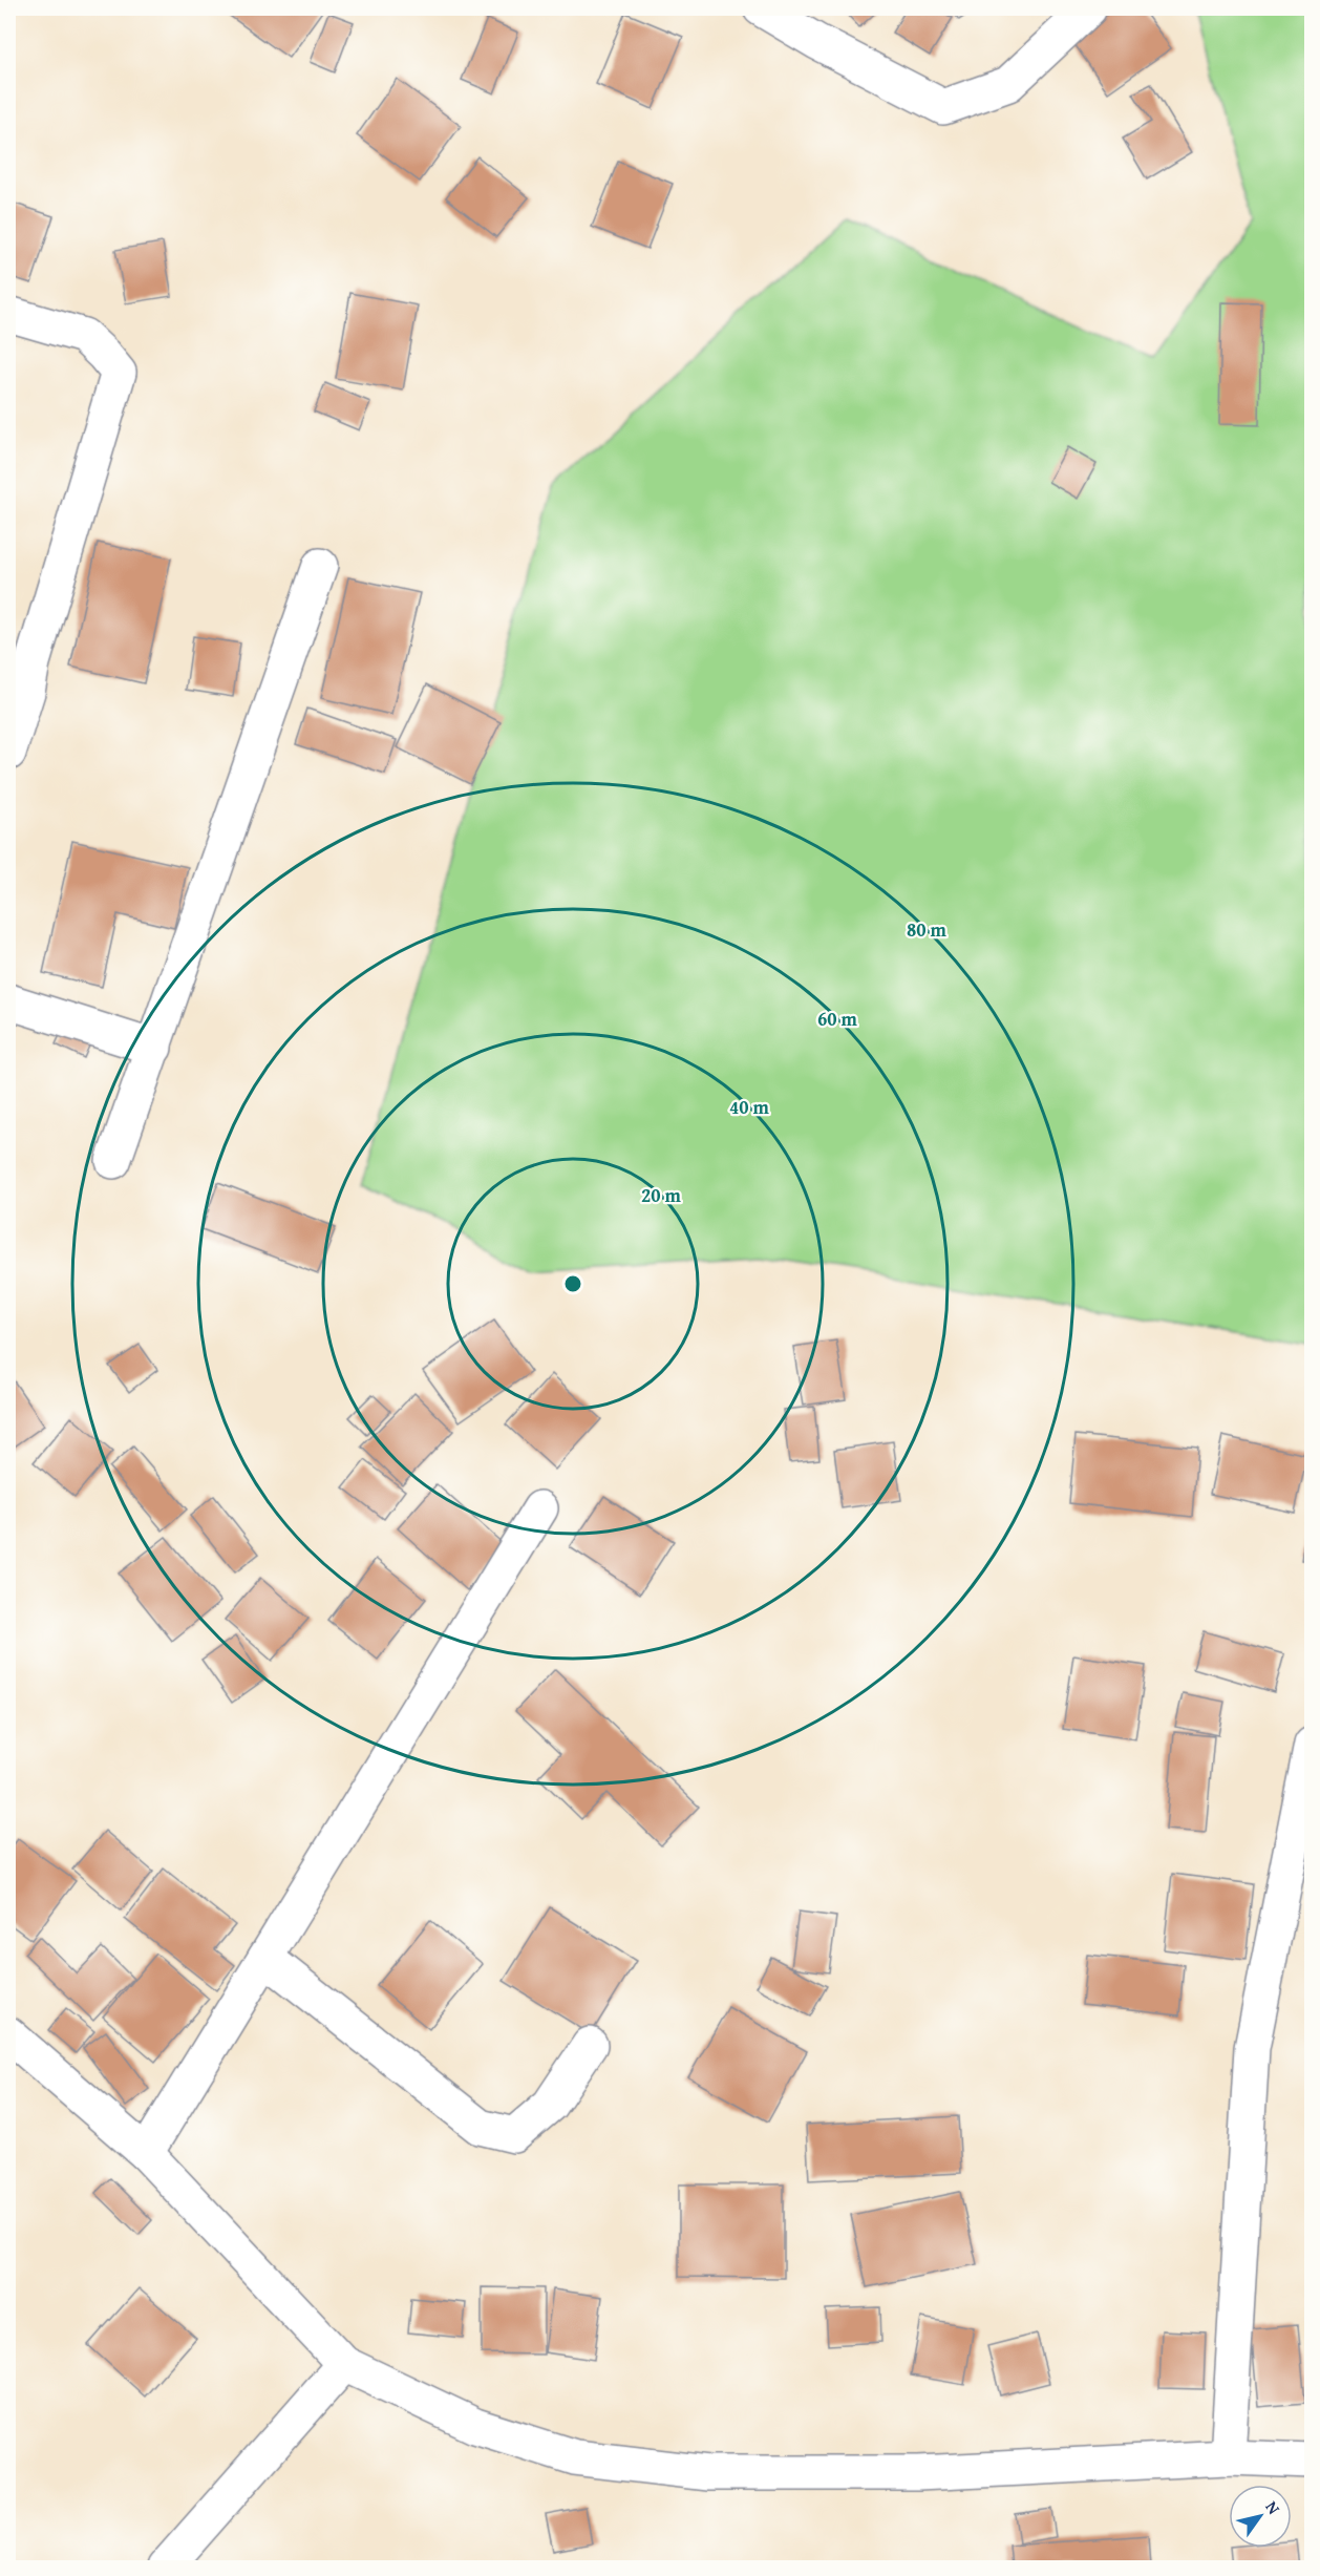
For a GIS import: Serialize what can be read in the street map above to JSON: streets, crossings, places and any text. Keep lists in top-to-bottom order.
{
  "north": "top right",
  "rings": [
    "80 m",
    "60 m",
    "40 m",
    "20 m"
  ]
}
